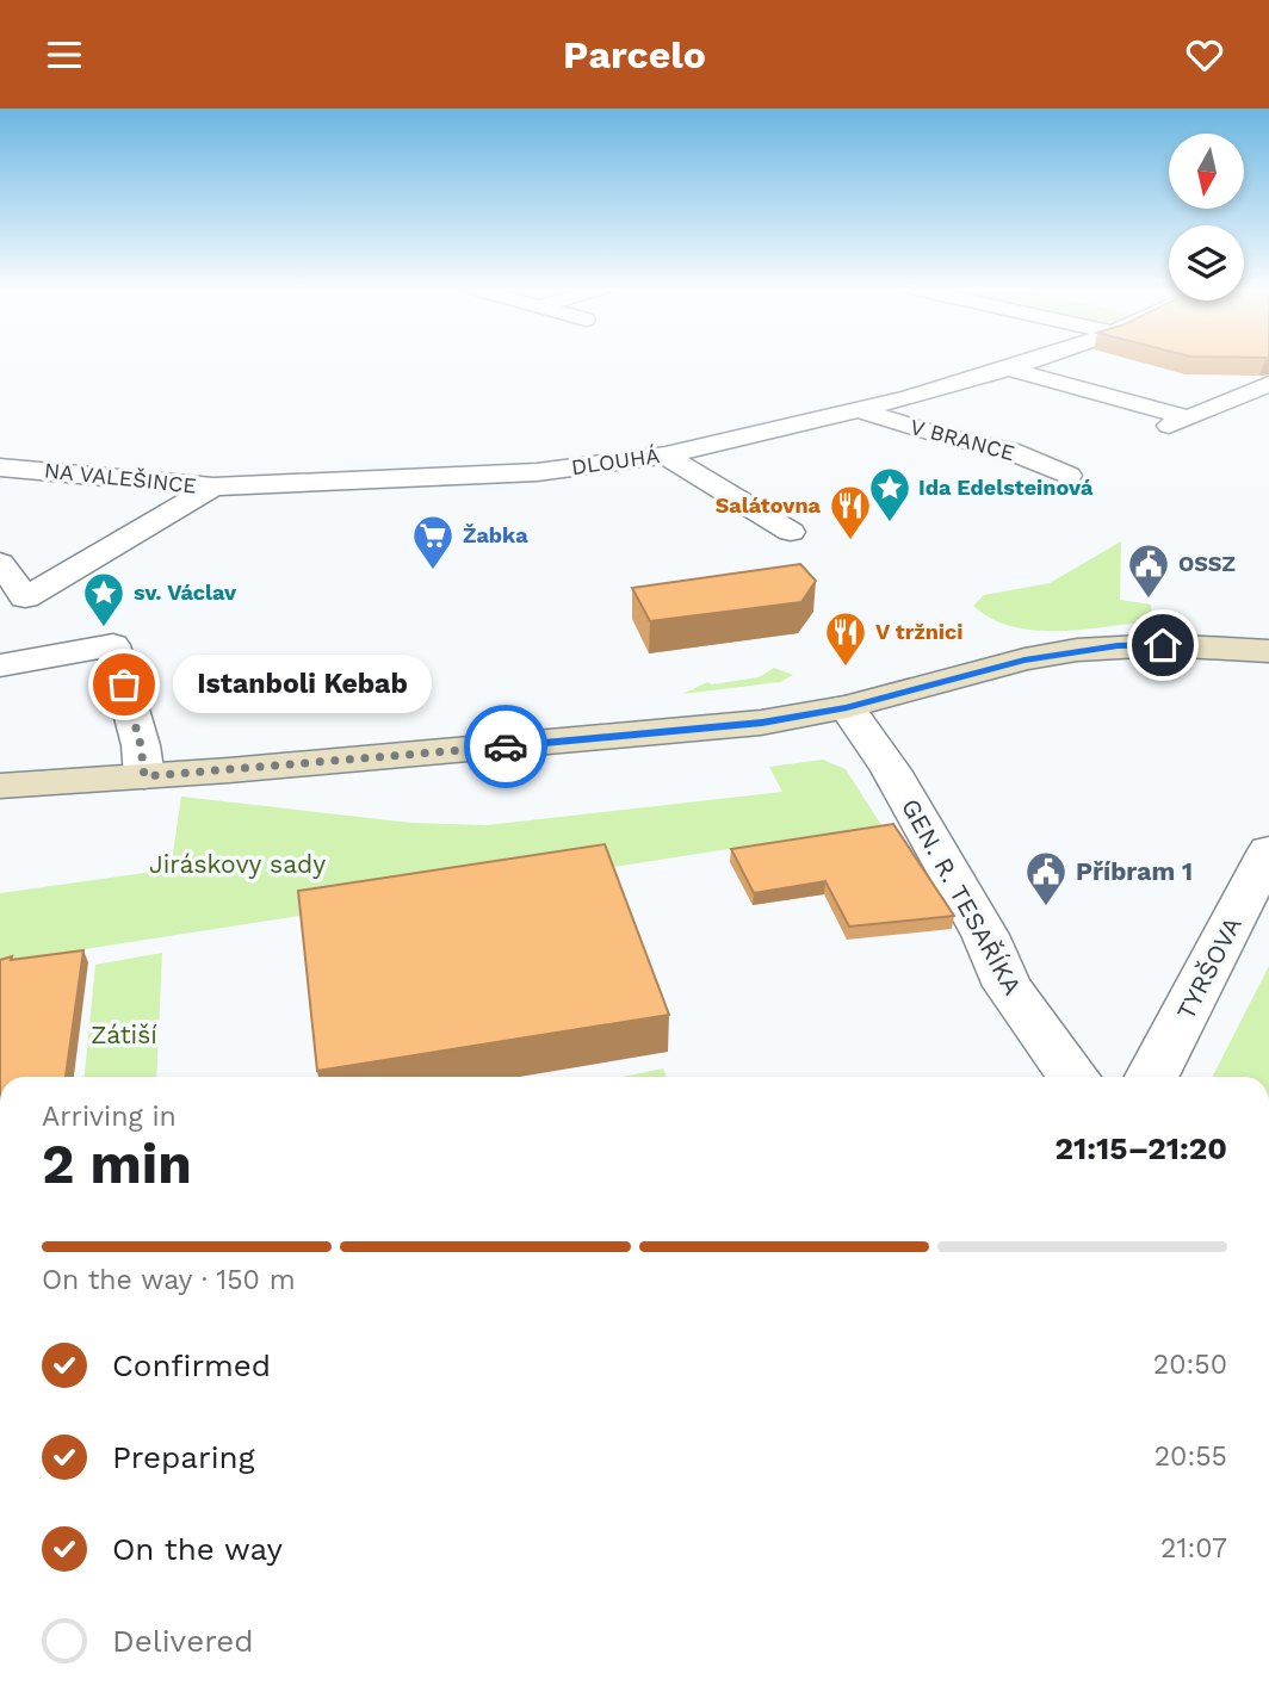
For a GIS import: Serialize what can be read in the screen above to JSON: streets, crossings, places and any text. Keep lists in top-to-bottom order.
{
  "streets": {
    "street": [
      "V BRANCE",
      "DLOUHÁ",
      "NA VALEŠINCE",
      "GEN. R. TESAŘÍKA",
      "TYRŠOVA"
    ]
  },
  "crossings": [
    ["V BRANCE", "DLOUHÁ"],
    ["DLOUHÁ", "NA VALEŠINCE"]
  ],
  "parks": ["Jiráskovy sady", "Zátiší"],
  "places": {
    "place": ["Ida Edelsteinová", "sv. Václav"],
    "restaurant": ["Salátovna", "V tržnici"],
    "supermarket": ["Žabka"],
    "public building": ["OSSZ", "Příbram 1"],
    "other": ["Istanboli Kebab"]
  },
  "north": "bottom",
  "page": {
    "header": "Parcelo",
    "bubble": "Istanboli Kebab",
    "heading": ["2 min", "Arriving in", "21:15–21:20"],
    "bar": "On the way · 150 m",
    "list": [
      ["Confirmed", "20:50"],
      ["Preparing", "20:55"],
      ["On the way", "21:07"],
      "Delivered"
    ]
  }
}
